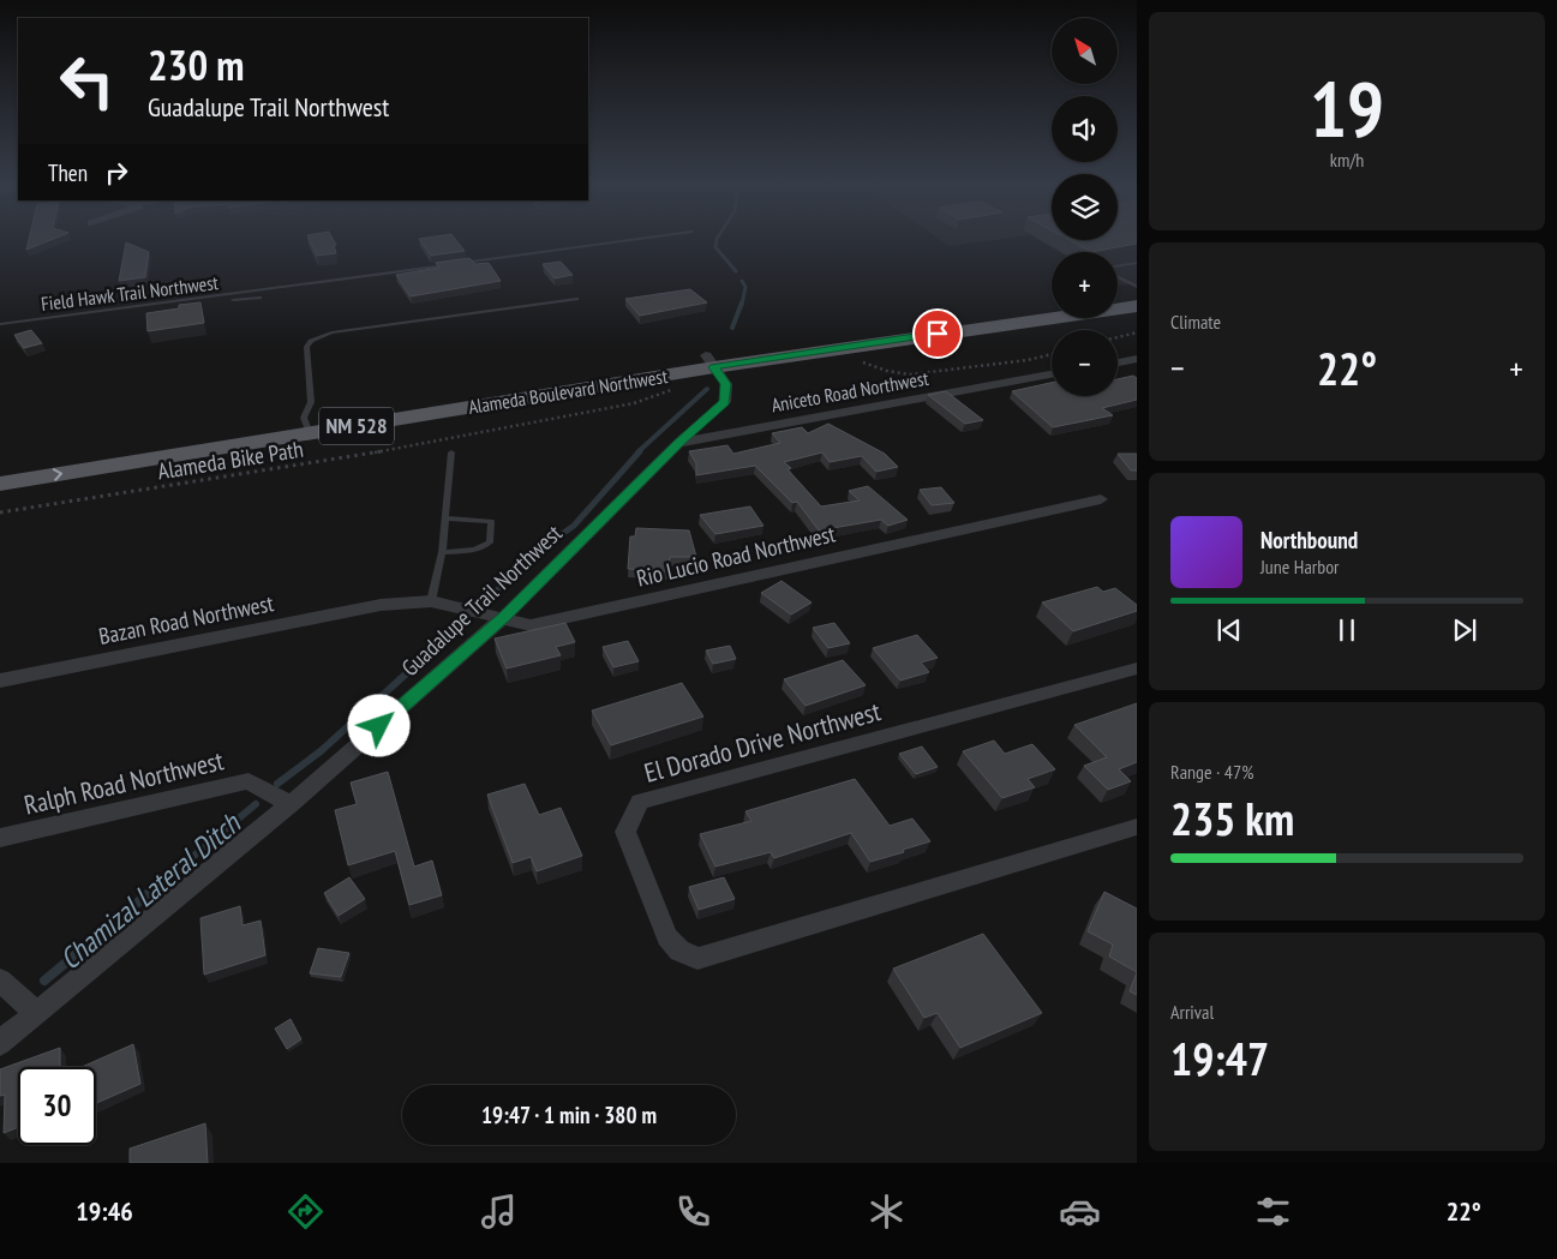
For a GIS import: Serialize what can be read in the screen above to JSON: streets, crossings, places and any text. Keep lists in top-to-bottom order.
{
  "streets": {
    "main road": ["Alameda Boulevard Northwest", "NM 528"],
    "street": [
      "Aniceto Road Northwest",
      "Rio Lucio Road Northwest",
      "Guadalupe Trail Northwest",
      "Bazan Road Northwest",
      "El Dorado Drive Northwest",
      "Ralph Road Northwest"
    ],
    "lane": ["Field Hawk Trail Northwest"],
    "path": ["Alameda Bike Path"]
  },
  "crossings": [
    ["Alameda Boulevard Northwest", "Guadalupe Trail Northwest"],
    ["Aniceto Road Northwest", "Guadalupe Trail Northwest"],
    ["Rio Lucio Road Northwest", "Guadalupe Trail Northwest"],
    ["Rio Lucio Road Northwest", "Bazan Road Northwest"],
    ["Guadalupe Trail Northwest", "Ralph Road Northwest"]
  ],
  "water": ["Chamizal Lateral Ditch"],
  "north": "top left",
  "page": {
    "tile": [
      ["19", "km/h"],
      "Climate",
      ["Range · 47%", "235 km"],
      ["Arrival", "19:47"]
    ],
    "map_buttons": ["+", "−"],
    "turn": ["230 m", "Guadalupe Trail Northwest"],
    "then": "Then",
    "heat": ["−", "22°", "+"],
    "song": ["Northbound", "June Harbor"],
    "limit": "30",
    "trip": "19:47 · 1 min · 380 m",
    "tabs": ["19:46", "22°"]
  }
}
